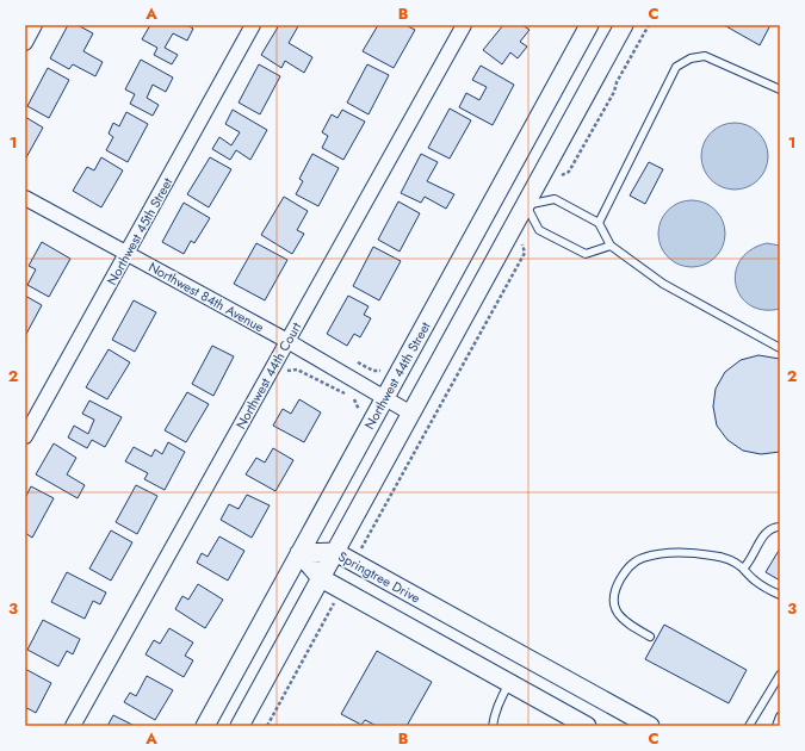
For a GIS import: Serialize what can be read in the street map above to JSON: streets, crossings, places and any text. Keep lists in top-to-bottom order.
{
  "streets": {
    "street": [
      "Northwest 45th Street",
      "Northwest 84th Avenue",
      "Northwest 44th Court",
      "Northwest 44th Street",
      "Springtree Drive"
    ]
  },
  "crossings": [
    ["Northwest 45th Street", "Northwest 84th Avenue"],
    ["Northwest 84th Avenue", "Northwest 44th Court"],
    ["Northwest 84th Avenue", "Northwest 44th Street"],
    ["Northwest 44th Street", "Springtree Drive"]
  ],
  "grid": {
    "columns": ["A", "B", "C"],
    "rows": ["1", "2", "3"]
  }
}
